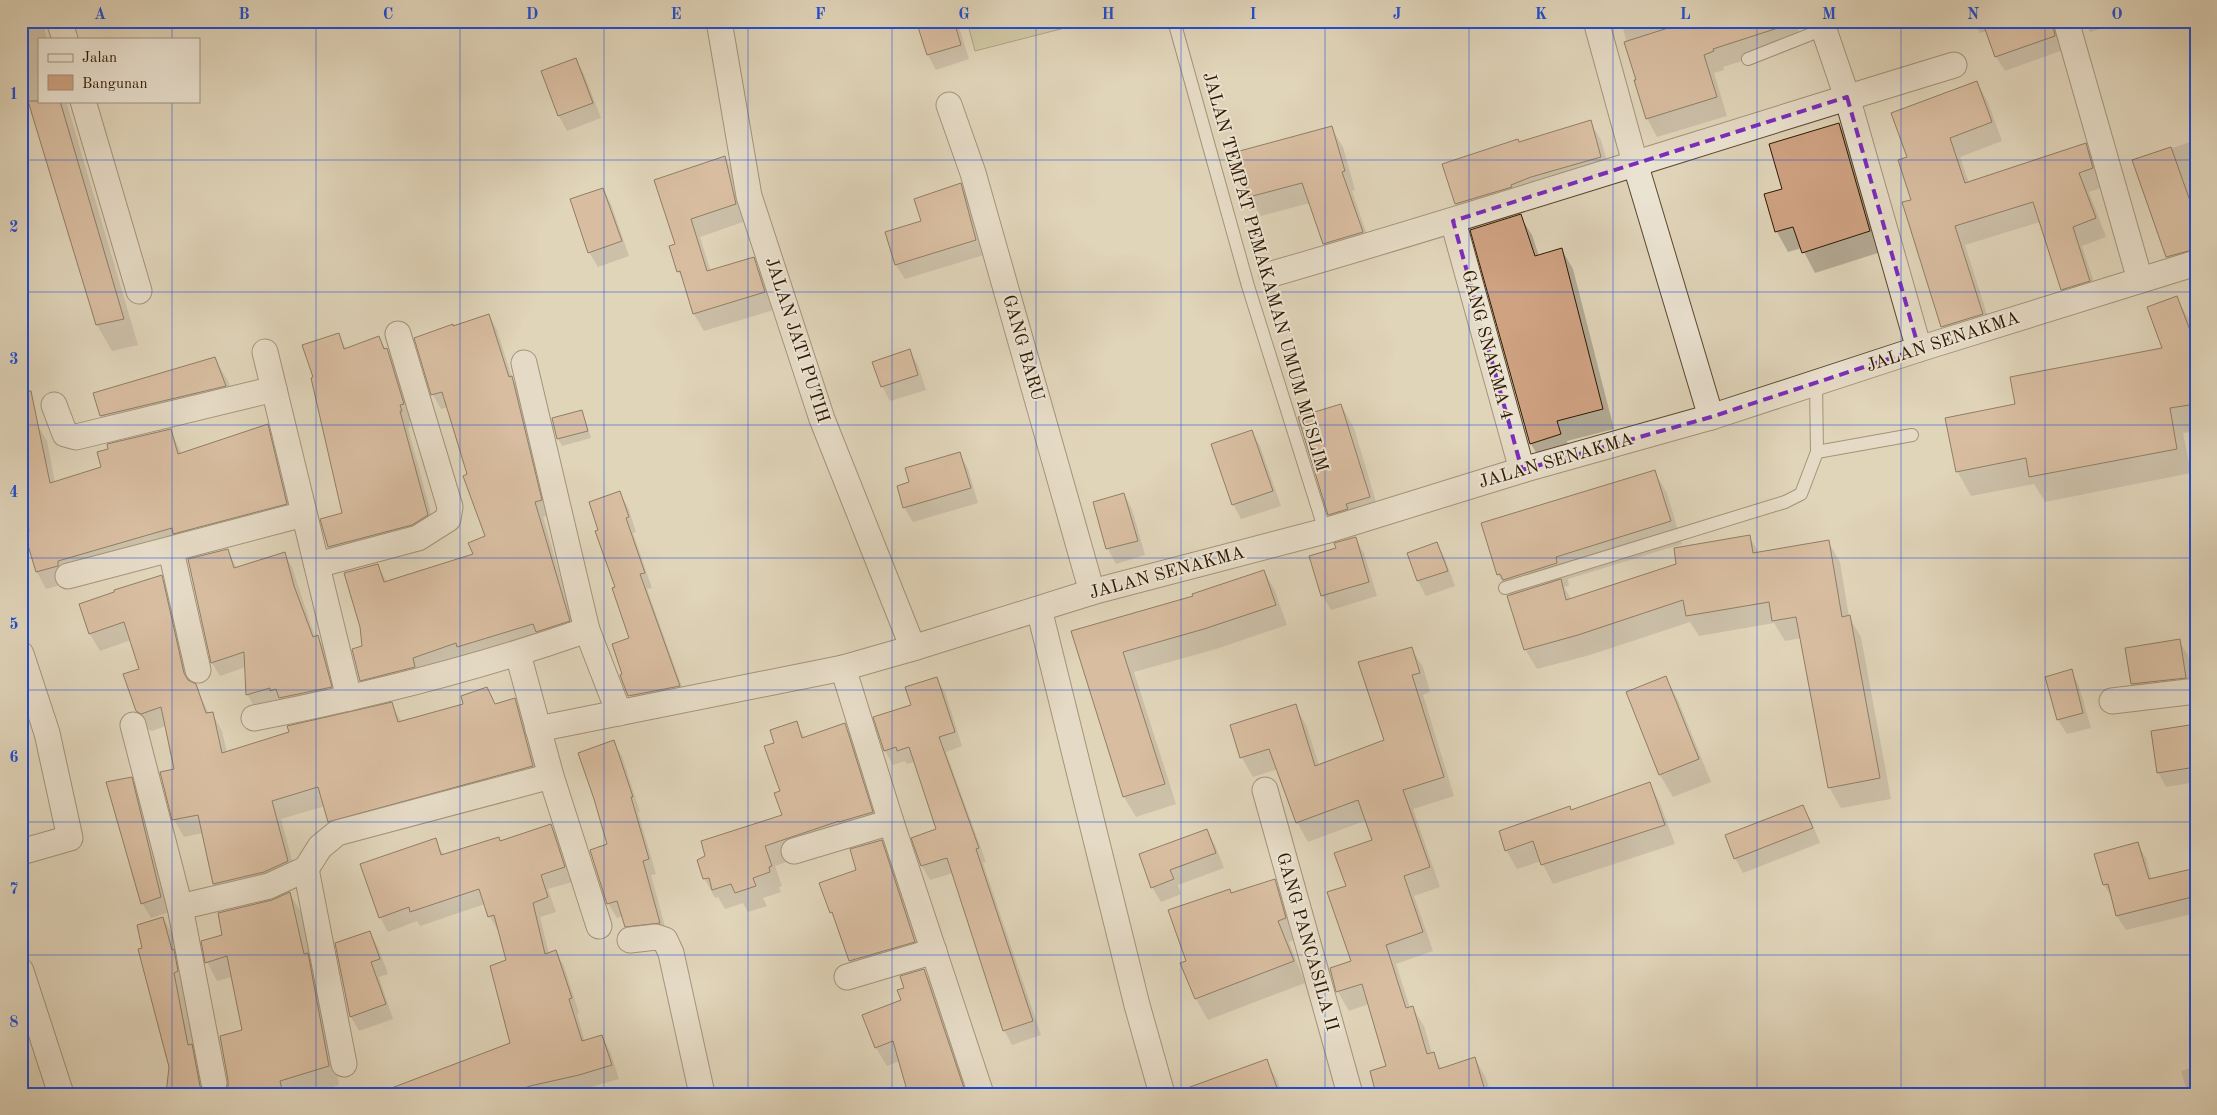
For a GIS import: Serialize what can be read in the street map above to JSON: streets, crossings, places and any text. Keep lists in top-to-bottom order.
{
  "streets": {
    "street": [
      "JALAN JATI PUTIH",
      "JALAN SENAKMA",
      "GANG SNAKMA 4",
      "GANG BARU",
      "GANG PANCASILA II"
    ],
    "lane": ["JALAN TEMPAT PEMAKAMAN UMUM MUSLIM"]
  },
  "crossings": [
    ["JALAN TEMPAT PEMAKAMAN UMUM MUSLIM", "JALAN SENAKMA"],
    ["JALAN JATI PUTIH", "JALAN SENAKMA"],
    ["JALAN SENAKMA", "GANG SNAKMA 4"],
    ["JALAN SENAKMA", "GANG BARU"]
  ],
  "legend": ["Jalan", "Bangunan"],
  "grid": {
    "columns": [
      "A",
      "B",
      "C",
      "D",
      "E",
      "F",
      "G",
      "H",
      "I",
      "J",
      "K",
      "L",
      "M",
      "N",
      "O"
    ],
    "rows": [
      "1",
      "2",
      "3",
      "4",
      "5",
      "6",
      "7",
      "8"
    ]
  }
}
